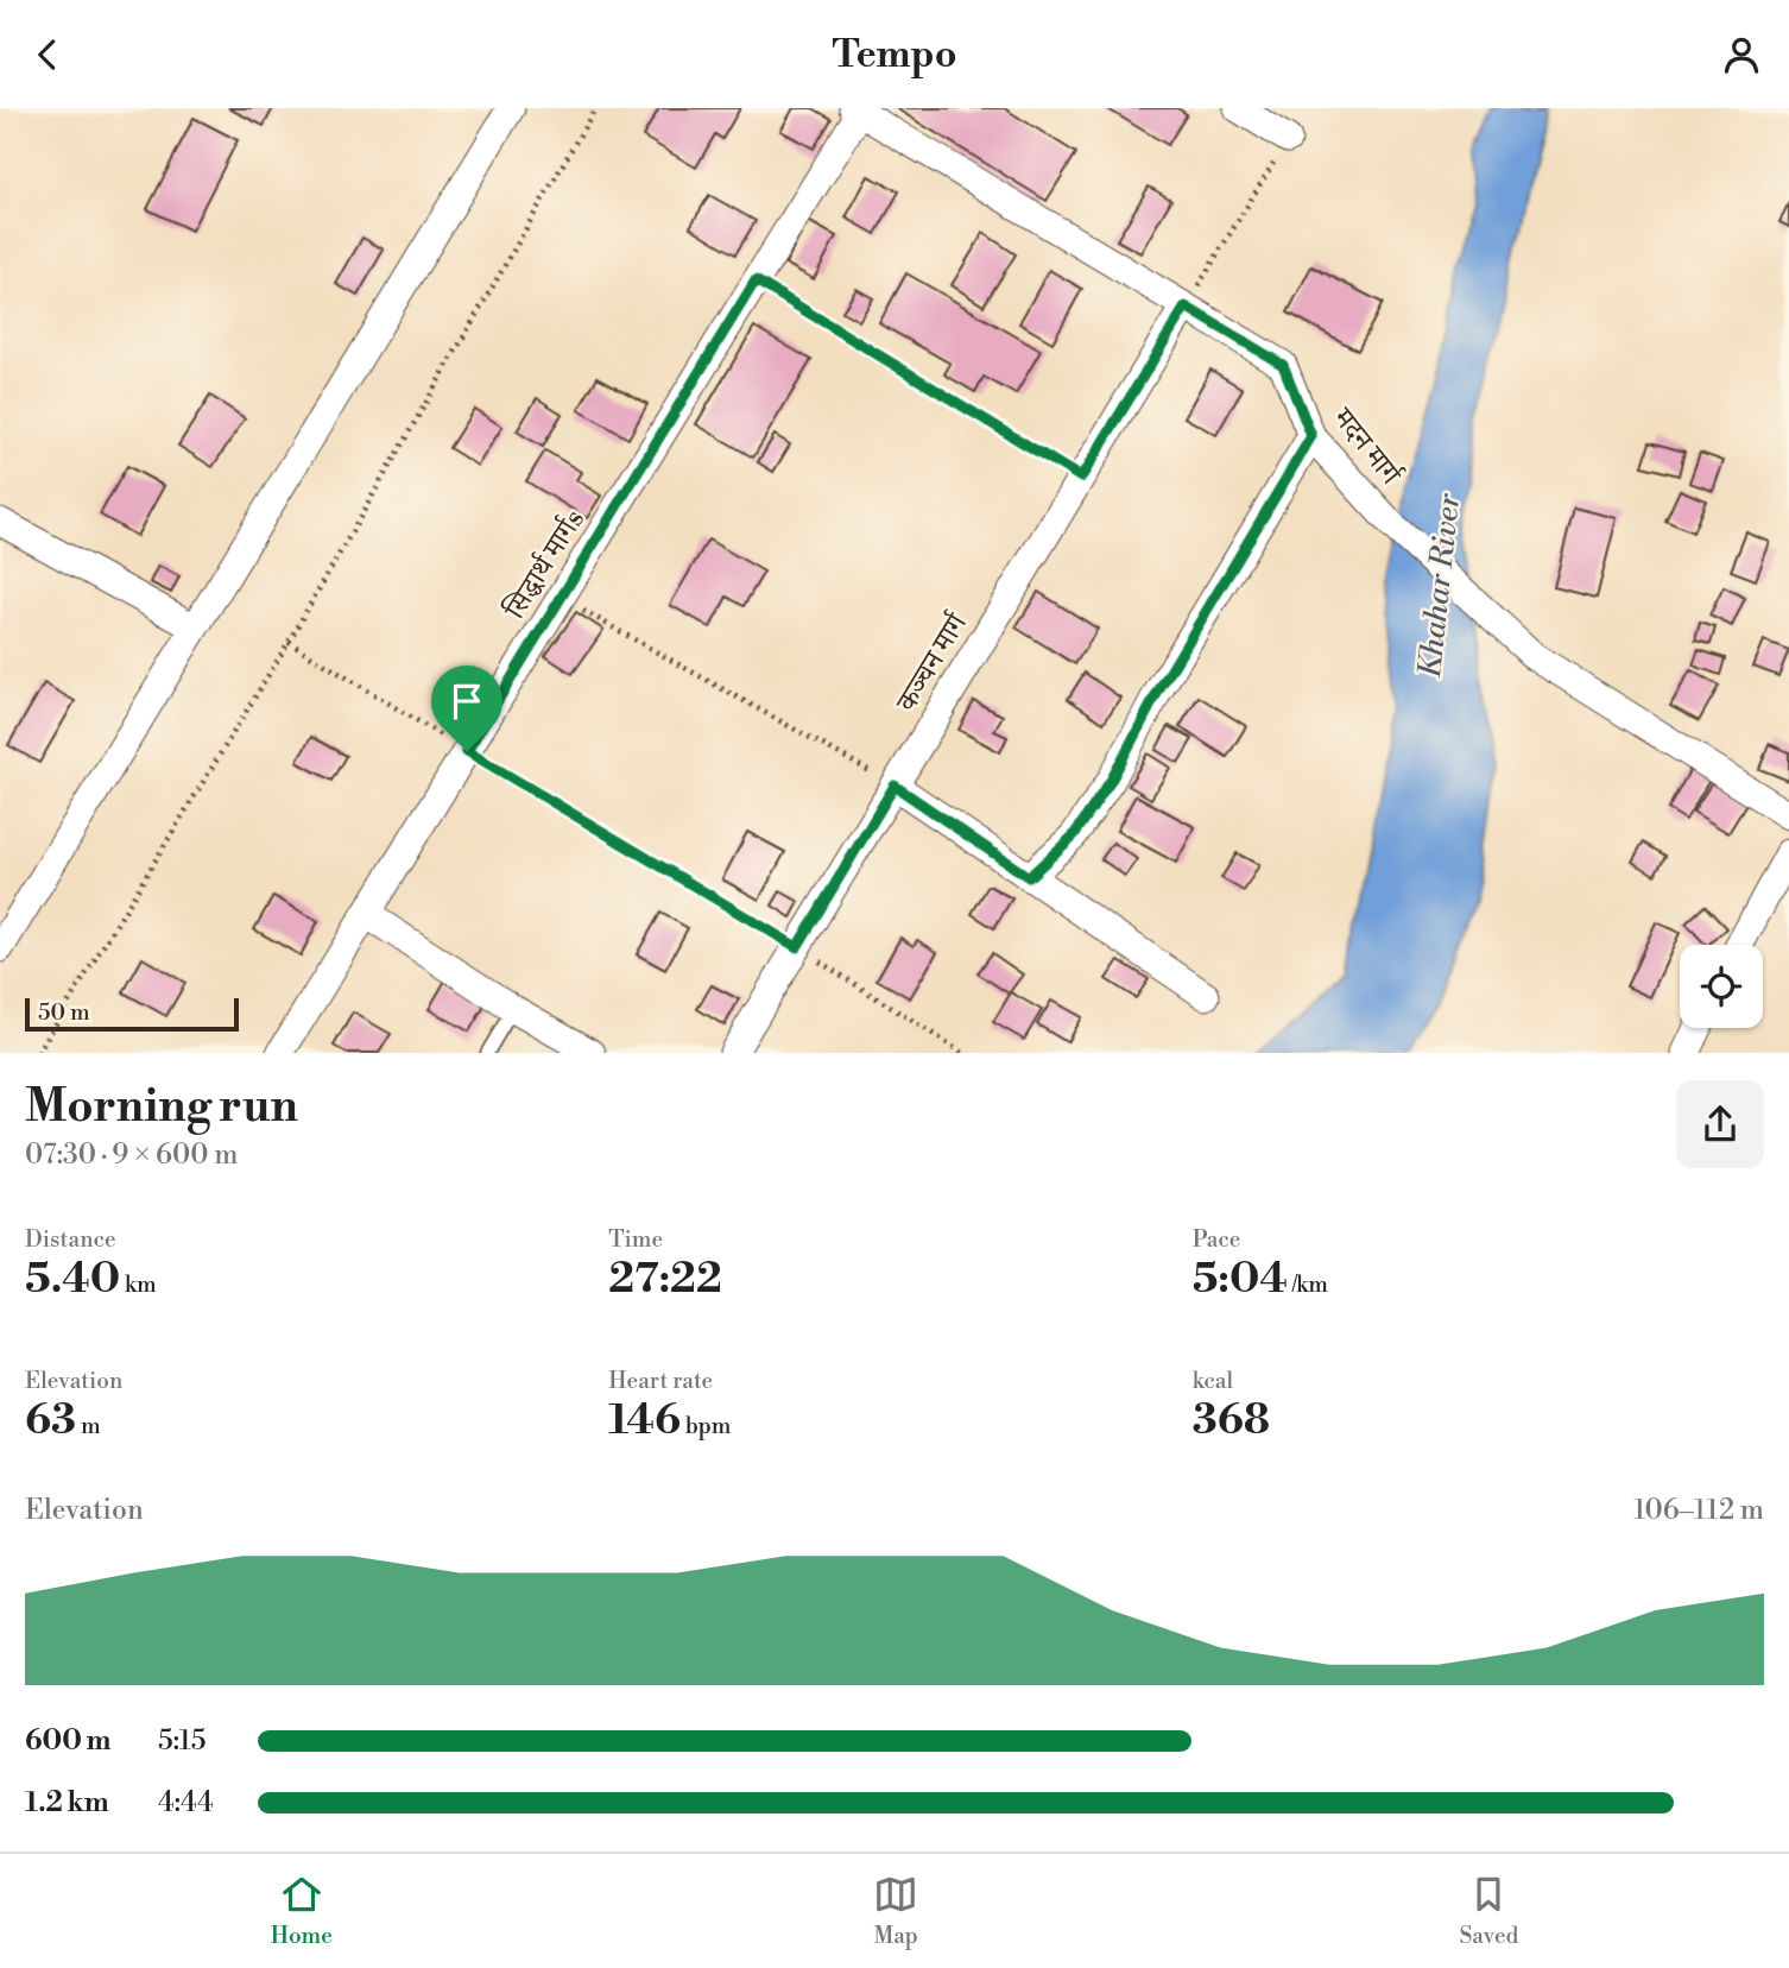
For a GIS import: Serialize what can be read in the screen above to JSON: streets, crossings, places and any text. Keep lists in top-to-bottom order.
{
  "streets": {
    "street": ["मदन मार्ग", "सिद्धार्थ मार्गs", "कञ्चन मार्ग"]
  },
  "crossings": [
    ["मदन मार्ग", "सिद्धार्थ मार्गs"],
    ["मदन मार्ग", "कञ्चन मार्ग"]
  ],
  "water": ["Khahar River"],
  "scale_bar": "50 m",
  "page": {
    "header": "Tempo",
    "scale": "50 m",
    "heading": ["Morning run", "07:30 · 9 × 600 m"],
    "stats": [
      ["Distance", "5.40 km"],
      ["Time", "27:22"],
      ["Pace", "5:04 /km"],
      ["Elevation", "63 m"],
      ["Heart rate", "146 bpm"],
      ["kcal", "368"]
    ],
    "chart": ["Elevation", "106–112 m"],
    "list": [
      {
        "name": "600 m",
        "note": "5:15"
      },
      {
        "name": "1.2 km",
        "note": "4:44"
      }
    ],
    "tabs": ["Home", "Map", "Saved"]
  }
}
